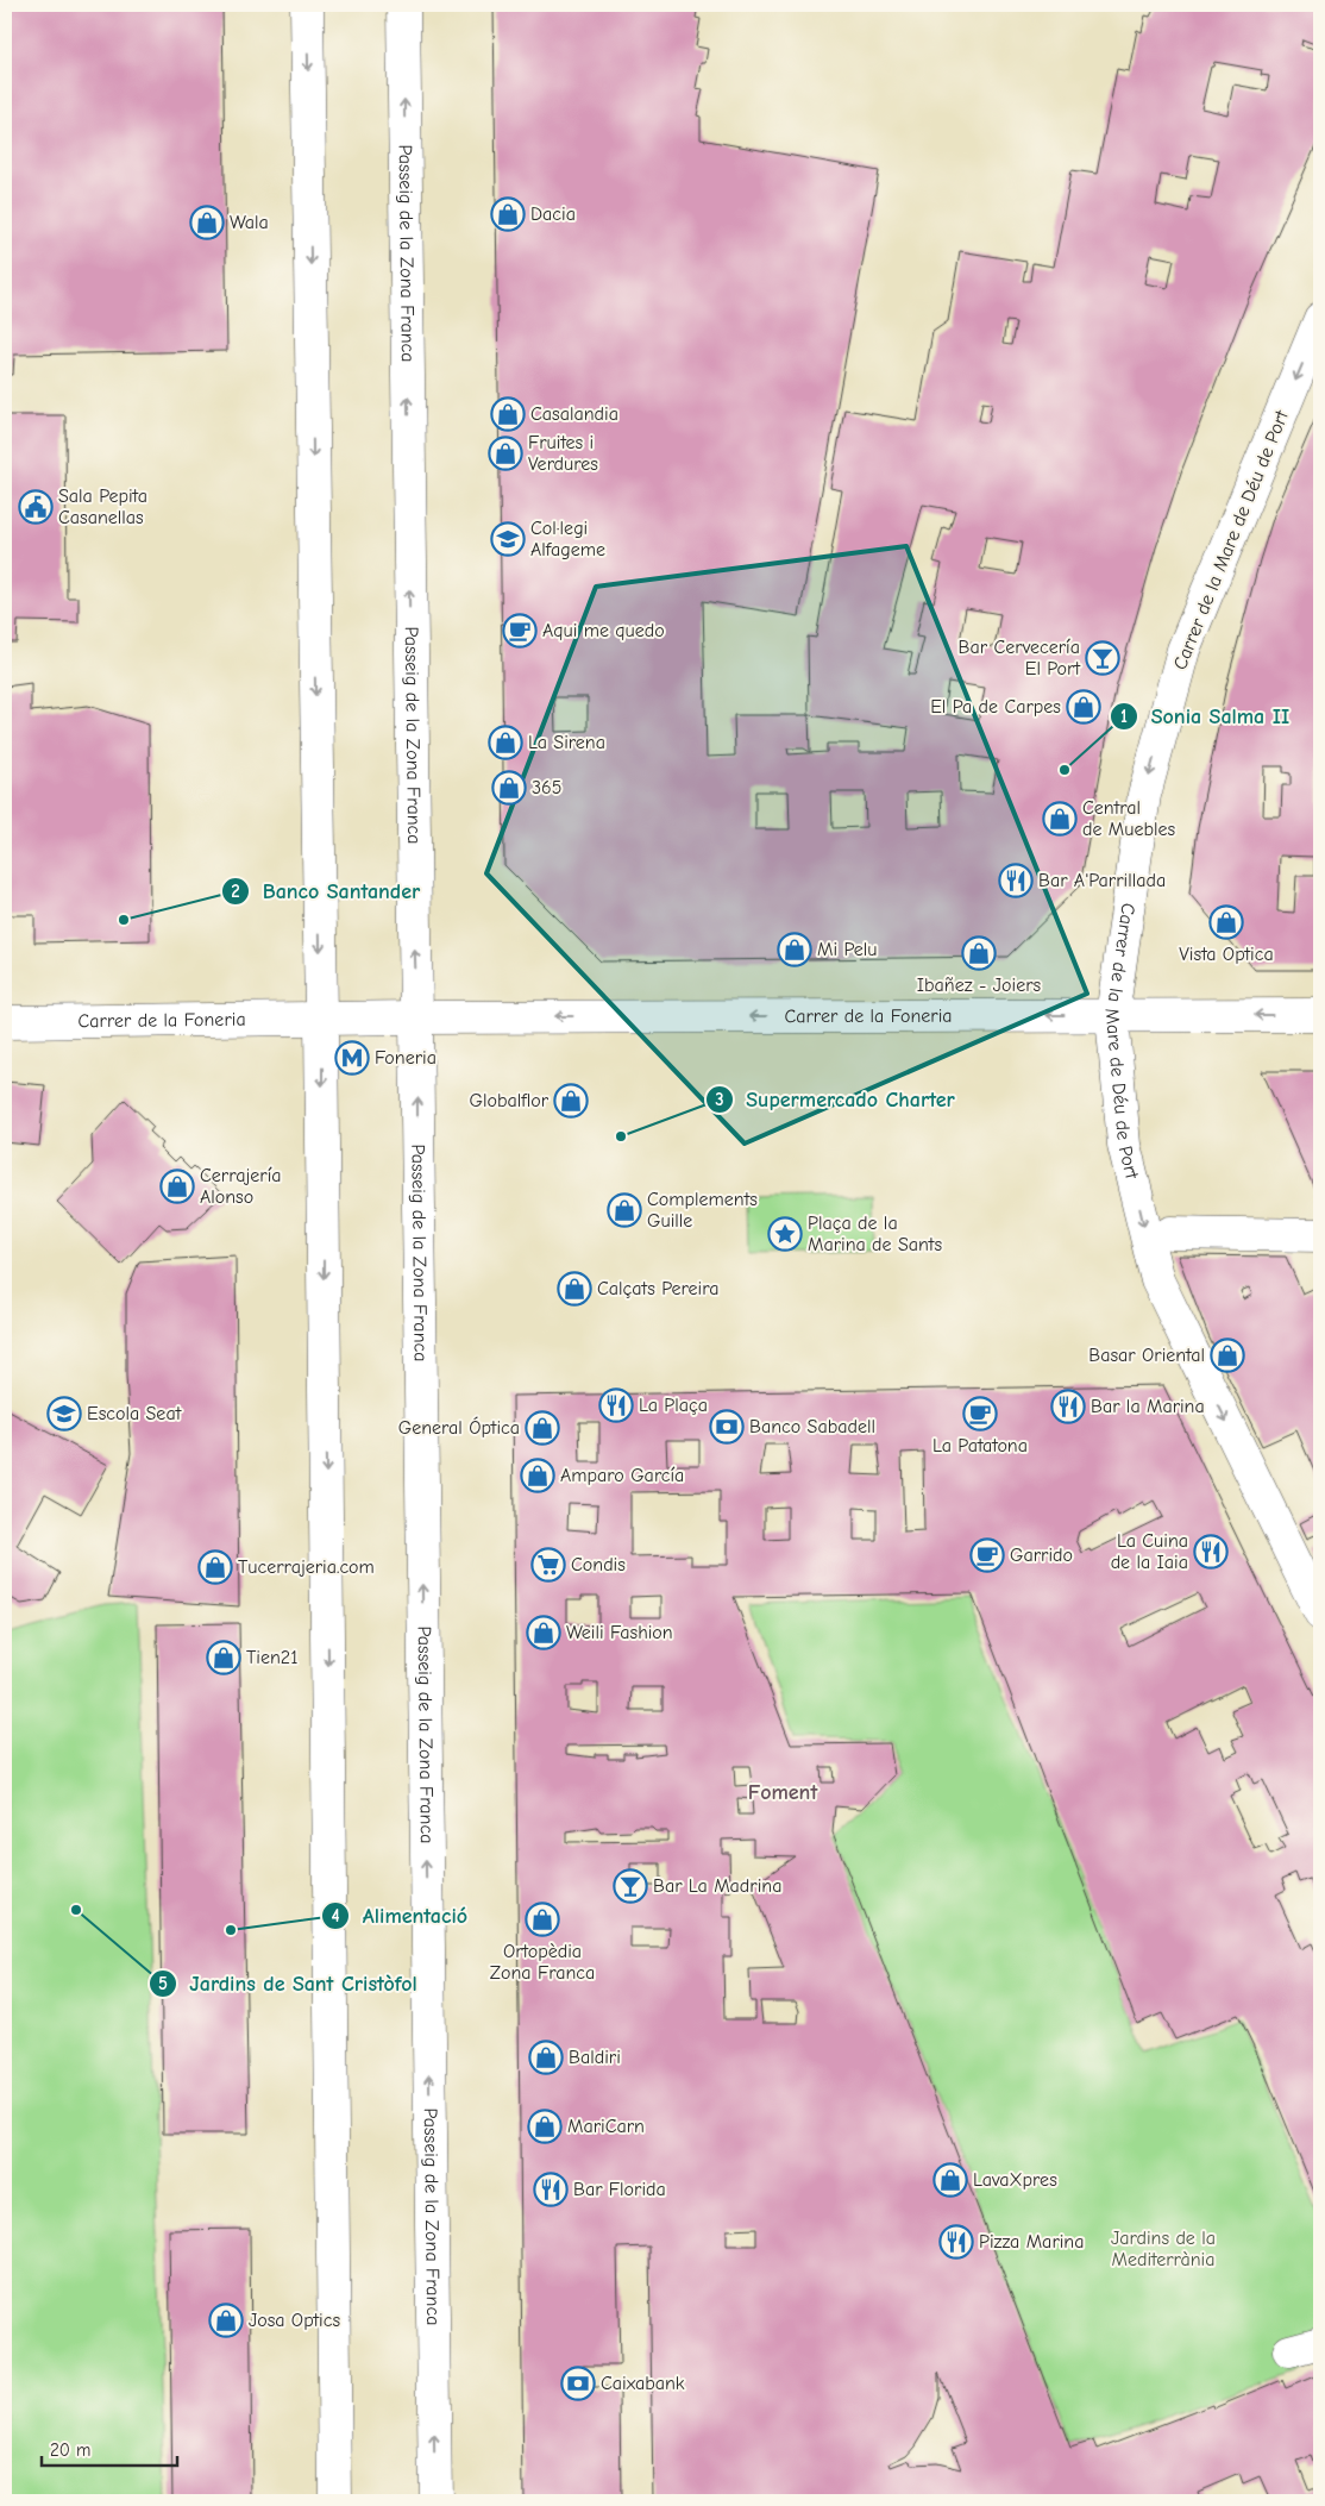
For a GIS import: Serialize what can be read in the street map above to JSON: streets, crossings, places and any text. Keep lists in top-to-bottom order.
{
  "streets": {
    "main road": ["Passeig de la Zona Franca", "Carrer de la Mare de Déu de Port", "Carrer de la Foneria"]
  },
  "crossings": [
    ["Passeig de la Zona Franca", "Carrer de la Foneria"],
    ["Carrer de la Mare de Déu de Port", "Carrer de la Foneria"]
  ],
  "one_way": ["Carrer de la Mare de Déu de Port", "Carrer de la Foneria"],
  "districts": ["Foment"],
  "parks": ["Jardins de la Mediterrània"],
  "places": {
    "shop": [
      "Dacia",
      "Wala",
      "Casalandia",
      "Fruites i Verdures",
      "El Pa de Carpes",
      "La Sirena",
      "365",
      "Central de Muebles",
      "Vista Optica",
      "Mi Pelu",
      "Ibañez - Joiers",
      "Globalflor",
      "Cerrajería Alonso",
      "Complements Guille",
      "Calçats Pereira",
      "Basar Oriental",
      "General Óptica",
      "Amparo García",
      "Tucerrajeria.com",
      "Weili Fashion",
      "Tien21",
      "Ortopèdia Zona Franca",
      "Baldiri",
      "MariCarn",
      "LavaXpres",
      "Josa Optics"
    ],
    "public building": ["Sala Pepita Casanellas"],
    "school or university": ["Col·legi Alfageme", "Escola Seat"],
    "cafe": ["Aqui me quedo", "La Patatona", "Garrido"],
    "bar": ["Bar Cervecería El Port", "Bar La Madrina"],
    "other": [
      "Sonia Salma II",
      "Banco Santander",
      "Supermercado Charter",
      "Jardins de Sant Cristòfol",
      "Alimentació"
    ],
    "restaurant": [
      "Bar A'Parrillada",
      "La Plaça",
      "Bar la Marina",
      "La Cuina de la Iaia",
      "Bar Florida",
      "Pizza Marina"
    ],
    "metro station": ["Foneria"],
    "place": ["Plaça de la Marina de Sants"],
    "bank": ["Banco Sabadell", "Caixabank"],
    "supermarket": ["Condis"]
  },
  "scale_bar": "20 m"
}
